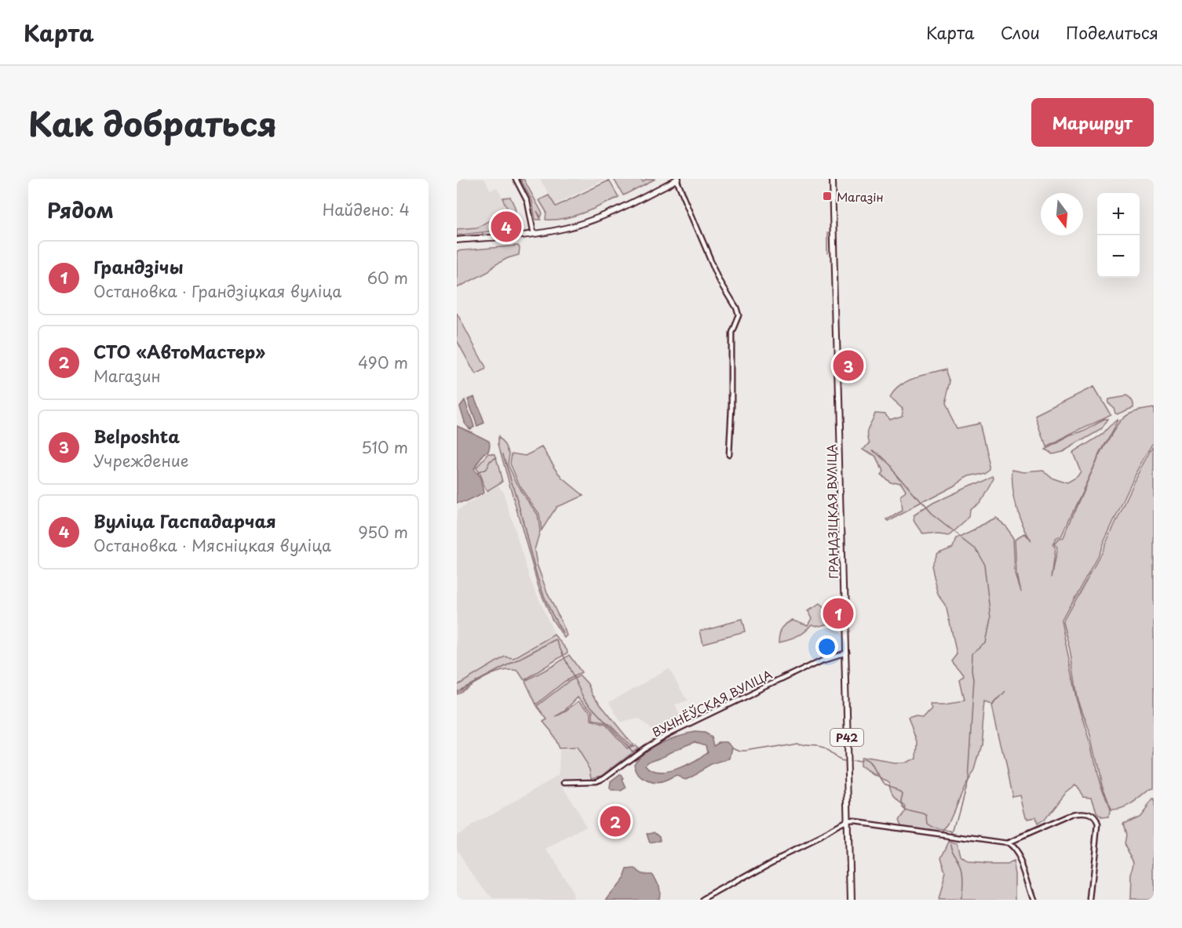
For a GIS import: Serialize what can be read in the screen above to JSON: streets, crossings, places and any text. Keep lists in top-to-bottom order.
{
  "streets": {
    "main road": ["ГРАНДЗІЦКАЯ ВУЛІЦА", "Р42"],
    "street": ["ВУЧНЁЎСКАЯ ВУЛІЦА"]
  },
  "crossings": [
    ["ГРАНДЗІЦКАЯ ВУЛІЦА", "ВУЧНЁЎСКАЯ ВУЛІЦА"]
  ],
  "places": {
    "transit": ["Магазін"]
  },
  "north": "bottom",
  "page": {
    "header": "Карта",
    "nav": ["Карта", "Слои", "Поделиться"],
    "title": "Как добраться",
    "buttons": "Маршрут",
    "heading": ["Рядом", "Найдено: 4"],
    "map_buttons": ["+", "−"],
    "pins": [
      "4",
      "3",
      "1",
      "2"
    ],
    "list": [
      {
        "mark": "1",
        "name": "Грандзічы",
        "note": "Остановка · Грандзіцкая вуліца",
        "value": "60 m"
      },
      {
        "mark": "2",
        "name": "СТО «АвтоМастер»",
        "note": "Магазин",
        "value": "490 m"
      },
      {
        "mark": "3",
        "name": "Belposhta",
        "note": "Учреждение",
        "value": "510 m"
      },
      {
        "mark": "4",
        "name": "Вуліца Гаспадарчая",
        "note": "Остановка · Мясніцкая вуліца",
        "value": "950 m"
      }
    ]
  }
}
